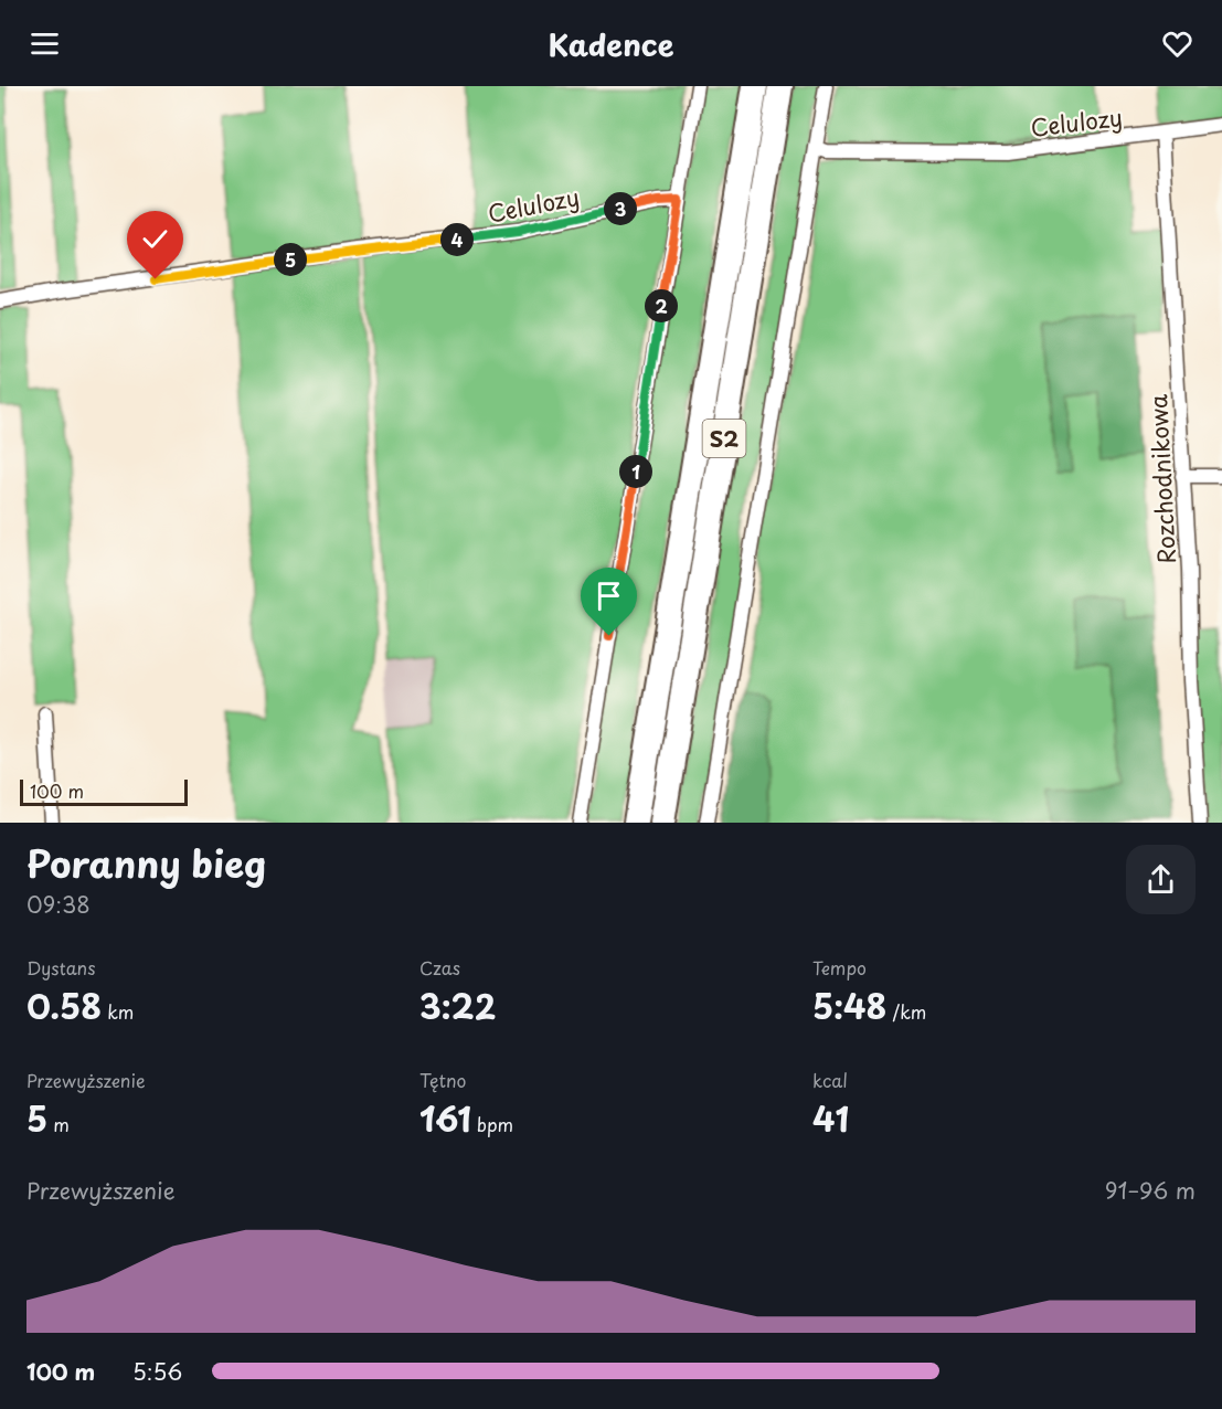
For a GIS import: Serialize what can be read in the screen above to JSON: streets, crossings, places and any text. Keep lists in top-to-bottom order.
{
  "streets": {
    "highway": ["S2"],
    "street": ["Celulozy", "Rozchodnikowa"]
  },
  "crossings": [
    ["Celulozy", "Rozchodnikowa"]
  ],
  "scale_bar": "100 m",
  "page": {
    "header": "Kadence",
    "pins": [
      "3",
      "4",
      "5",
      "2",
      "1"
    ],
    "scale": "100 m",
    "heading": ["Poranny bieg", "09:38"],
    "stats": [
      ["Dystans", "0.58 km"],
      ["Czas", "3:22"],
      ["Tempo", "5:48 /km"],
      ["Przewyższenie", "5 m"],
      ["Tętno", "161 bpm"],
      ["kcal", "41"]
    ],
    "chart": ["Przewyższenie", "91–96 m"],
    "list": [
      {
        "name": "100 m",
        "note": "5:56"
      }
    ]
  }
}
